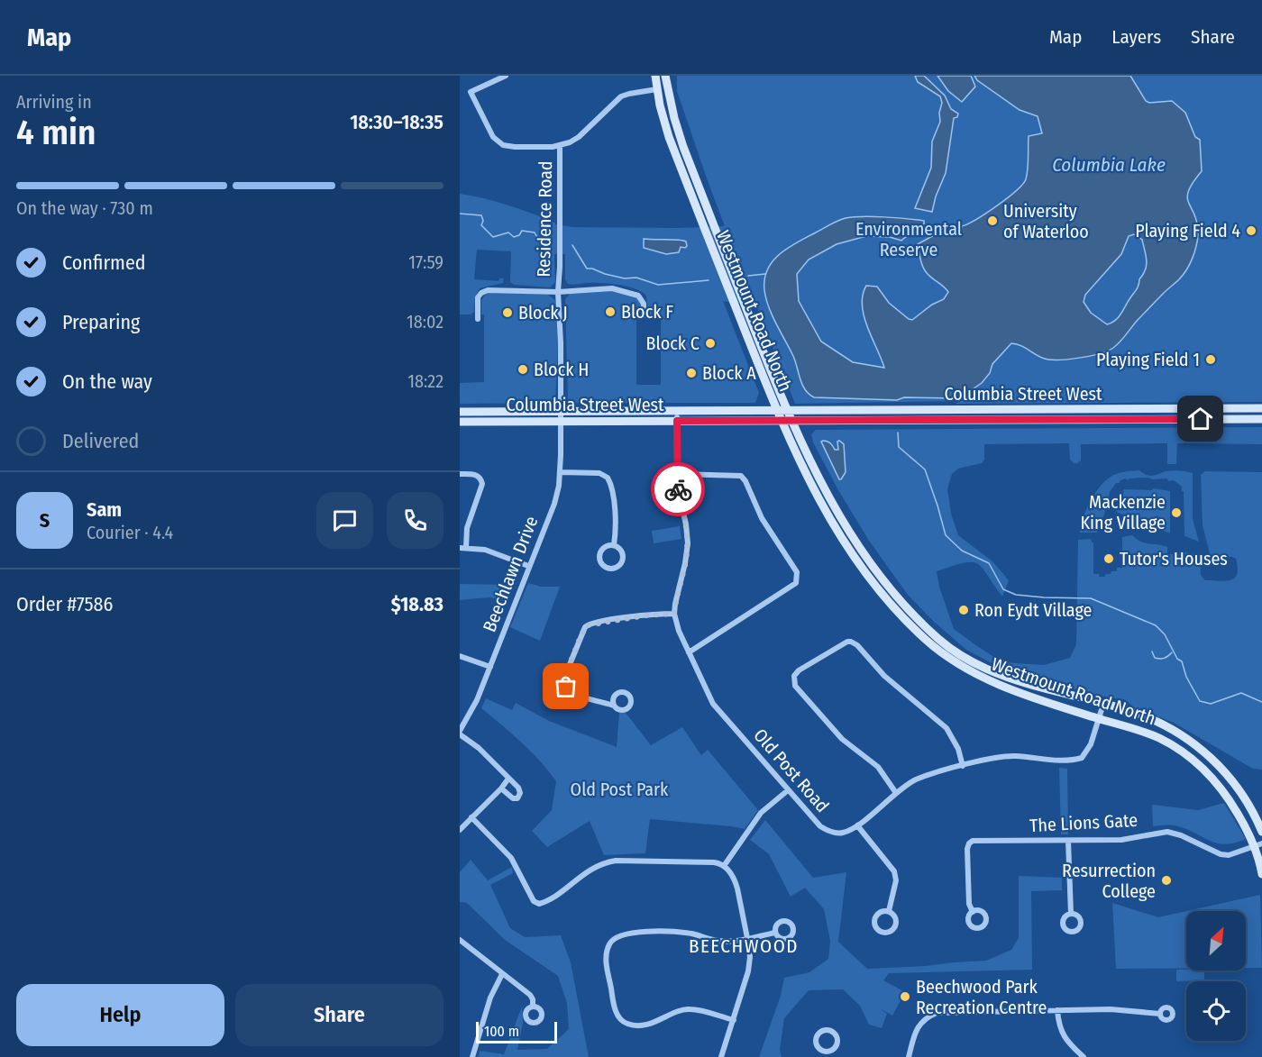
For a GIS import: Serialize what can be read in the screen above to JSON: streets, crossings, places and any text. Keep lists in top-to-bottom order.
{
  "streets": {
    "main road": ["Westmount Road North", "Columbia Street West"],
    "street": [
      "Residence Road",
      "Beechlawn Drive",
      "Old Post Road",
      "The Lions Gate"
    ]
  },
  "crossings": [
    ["Residence Road", "Westmount Road North"],
    ["Residence Road", "Columbia Street West"],
    ["Residence Road", "Beechlawn Drive"],
    ["Westmount Road North", "Columbia Street West"],
    ["Westmount Road North", "Old Post Road"],
    ["Westmount Road North", "The Lions Gate"],
    ["Columbia Street West", "Beechlawn Drive"],
    ["Columbia Street West", "Old Post Road"]
  ],
  "districts": ["BEECHWOOD"],
  "water": ["Columbia Lake"],
  "parks": ["Environmental Reserve", "Old Post Park"],
  "places": [
    "University of Waterloo",
    "Playing Field 4",
    "Block F",
    "Block J",
    "Block C",
    "Playing Field 1",
    "Block H",
    "Block A",
    "Mackenzie King Village",
    "Tutor's Houses",
    "Ron Eydt Village",
    "Resurrection College",
    "Beechwood Park Recreation Centre"
  ],
  "scale_bar": "100 m",
  "north": "top right",
  "page": {
    "header": "Map",
    "nav": ["Map", "Layers", "Share"],
    "heading": ["4 min", "Arriving in", "18:30–18:35"],
    "panel": [
      "Sam",
      "Courier · 4.4",
      "Order #7586",
      "$18.83"
    ],
    "bar": "On the way · 730 m",
    "list": [
      ["Confirmed", "17:59"],
      ["Preparing", "18:02"],
      ["On the way", "18:22"],
      "Delivered"
    ],
    "round": "S",
    "buttons": ["Help", "Share"],
    "scale": "100 m"
  }
}
